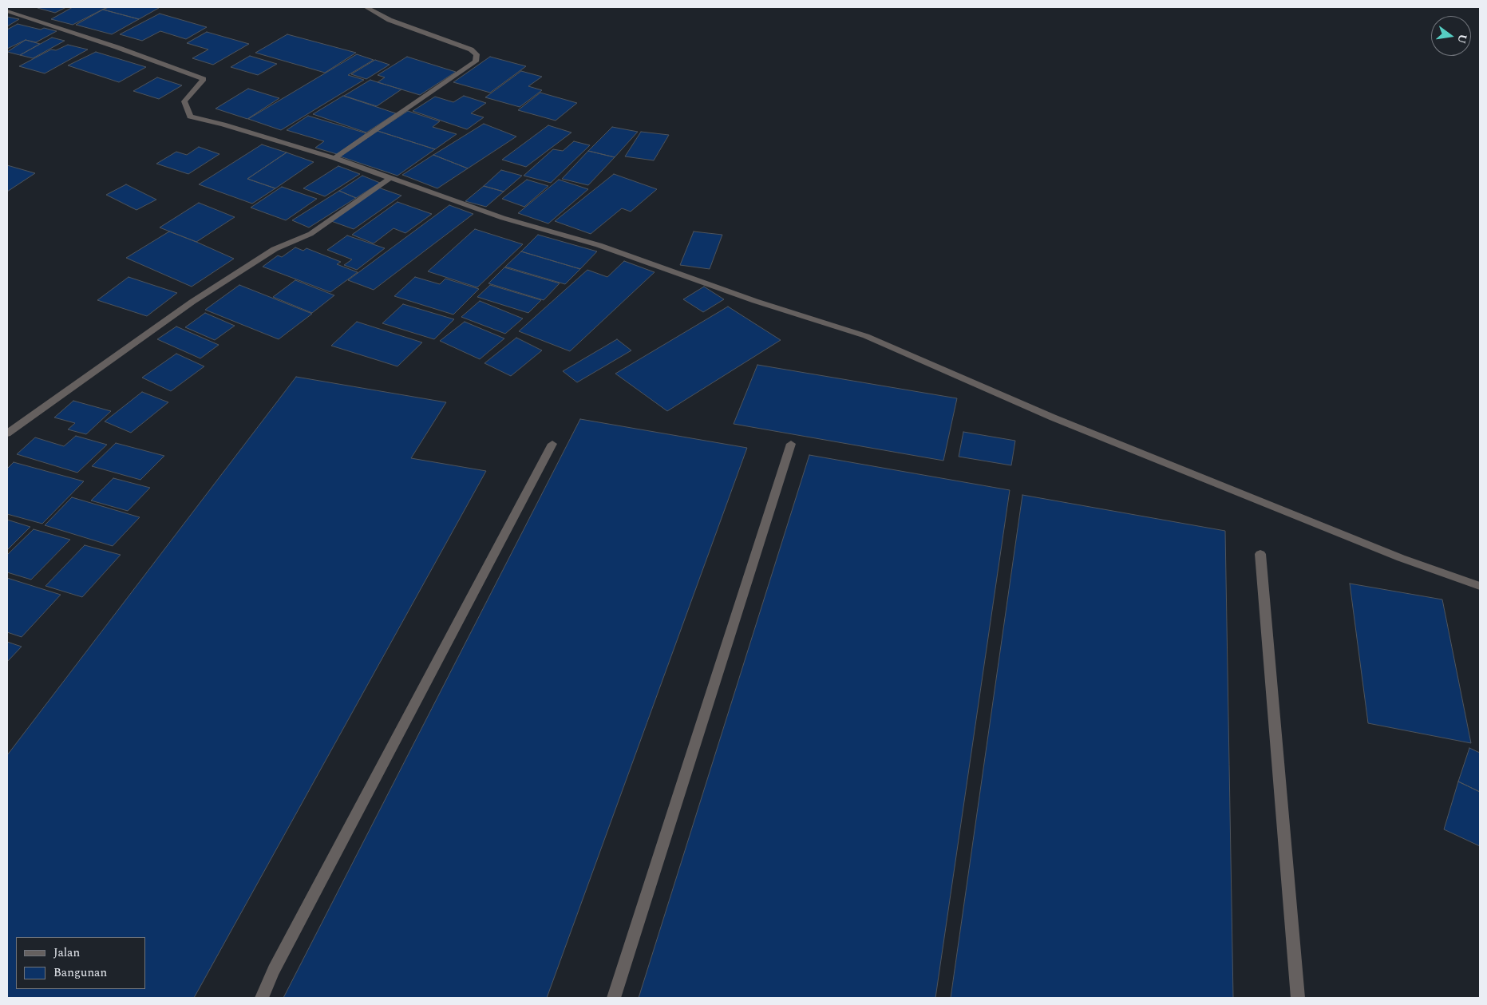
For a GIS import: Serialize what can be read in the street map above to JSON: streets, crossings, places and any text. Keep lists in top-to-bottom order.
{
  "legend": ["Jalan", "Bangunan"],
  "north": "right"
}
